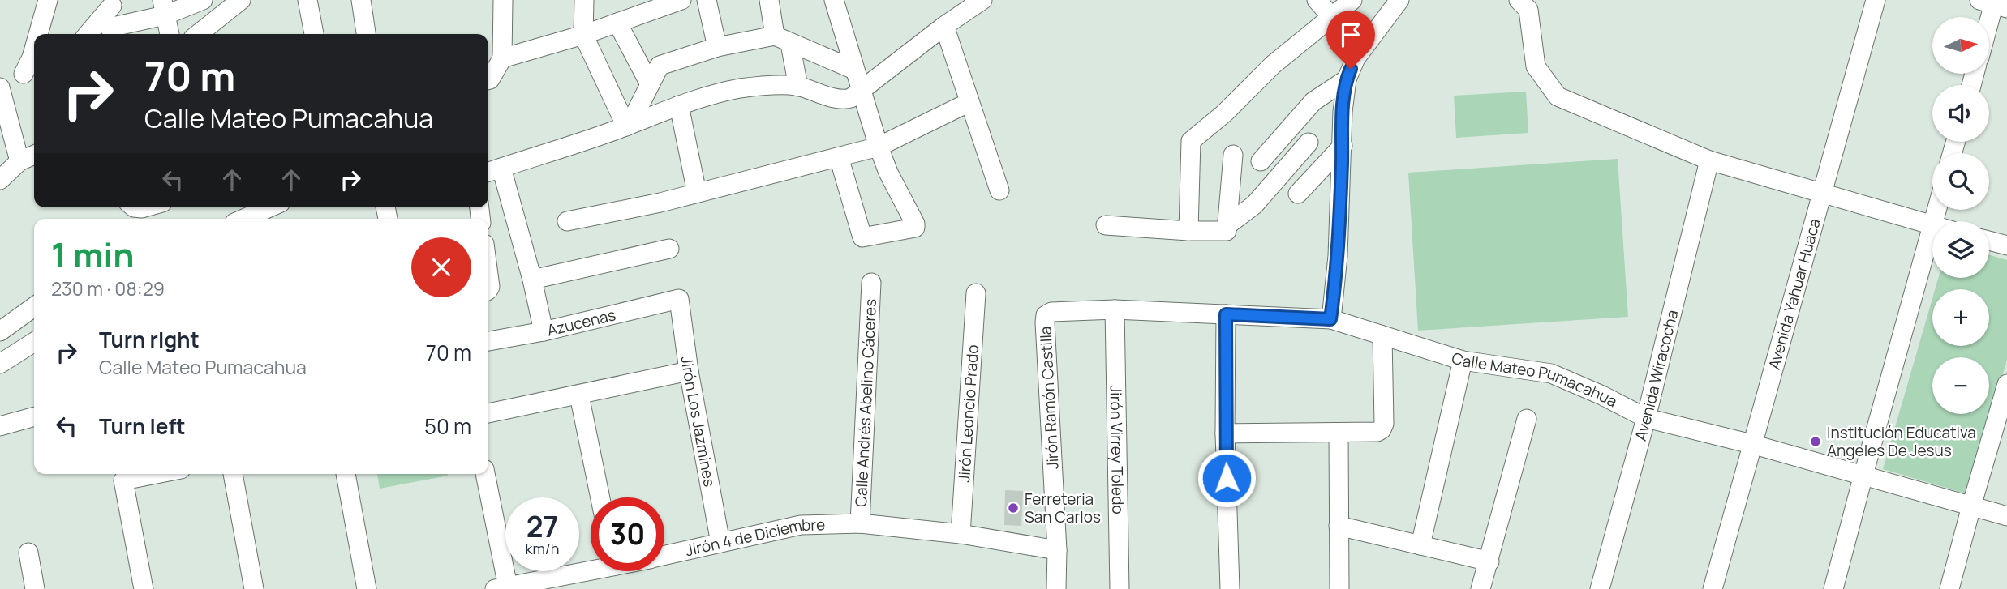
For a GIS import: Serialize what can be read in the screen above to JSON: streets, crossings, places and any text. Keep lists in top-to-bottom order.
{
  "streets": {
    "street": [
      "Avenida Yahuar Huaca",
      "Azucenas",
      "Avenida Wiracocha",
      "Calle Mateo Pumacahua",
      "Jirón Ramón Castilla",
      "Calle Andrés Abelino Cáceres",
      "Jirón Leoncio Prado",
      "Jirón Los Jazmines",
      "Jirón Virrey Toledo",
      "Jirón 4 de Diciembre"
    ]
  },
  "crossings": [
    ["Avenida Yahuar Huaca", "Calle Mateo Pumacahua"],
    ["Azucenas", "Jirón Los Jazmines"],
    ["Avenida Wiracocha", "Calle Mateo Pumacahua"],
    ["Calle Mateo Pumacahua", "Jirón Ramón Castilla"],
    ["Calle Mateo Pumacahua", "Jirón Virrey Toledo"],
    ["Jirón Ramón Castilla", "Jirón 4 de Diciembre"],
    ["Calle Andrés Abelino Cáceres", "Jirón 4 de Diciembre"],
    ["Jirón Leoncio Prado", "Jirón 4 de Diciembre"],
    ["Jirón Los Jazmines", "Jirón 4 de Diciembre"]
  ],
  "places": ["Institución Educativa Angeles De Jesus", "Ferreteria San Carlos"],
  "north": "right",
  "page": {
    "map_buttons": ["+", "−"],
    "turn": ["70 m", "Calle Mateo Pumacahua"],
    "heading": ["1 min", "230 m · 08:29"],
    "list": [
      {
        "name": "Turn right",
        "note": "Calle Mateo Pumacahua",
        "value": "70 m"
      },
      {
        "name": "Turn left",
        "value": "50 m"
      }
    ],
    "speed": "27 km/h",
    "limit": "30"
  }
}
